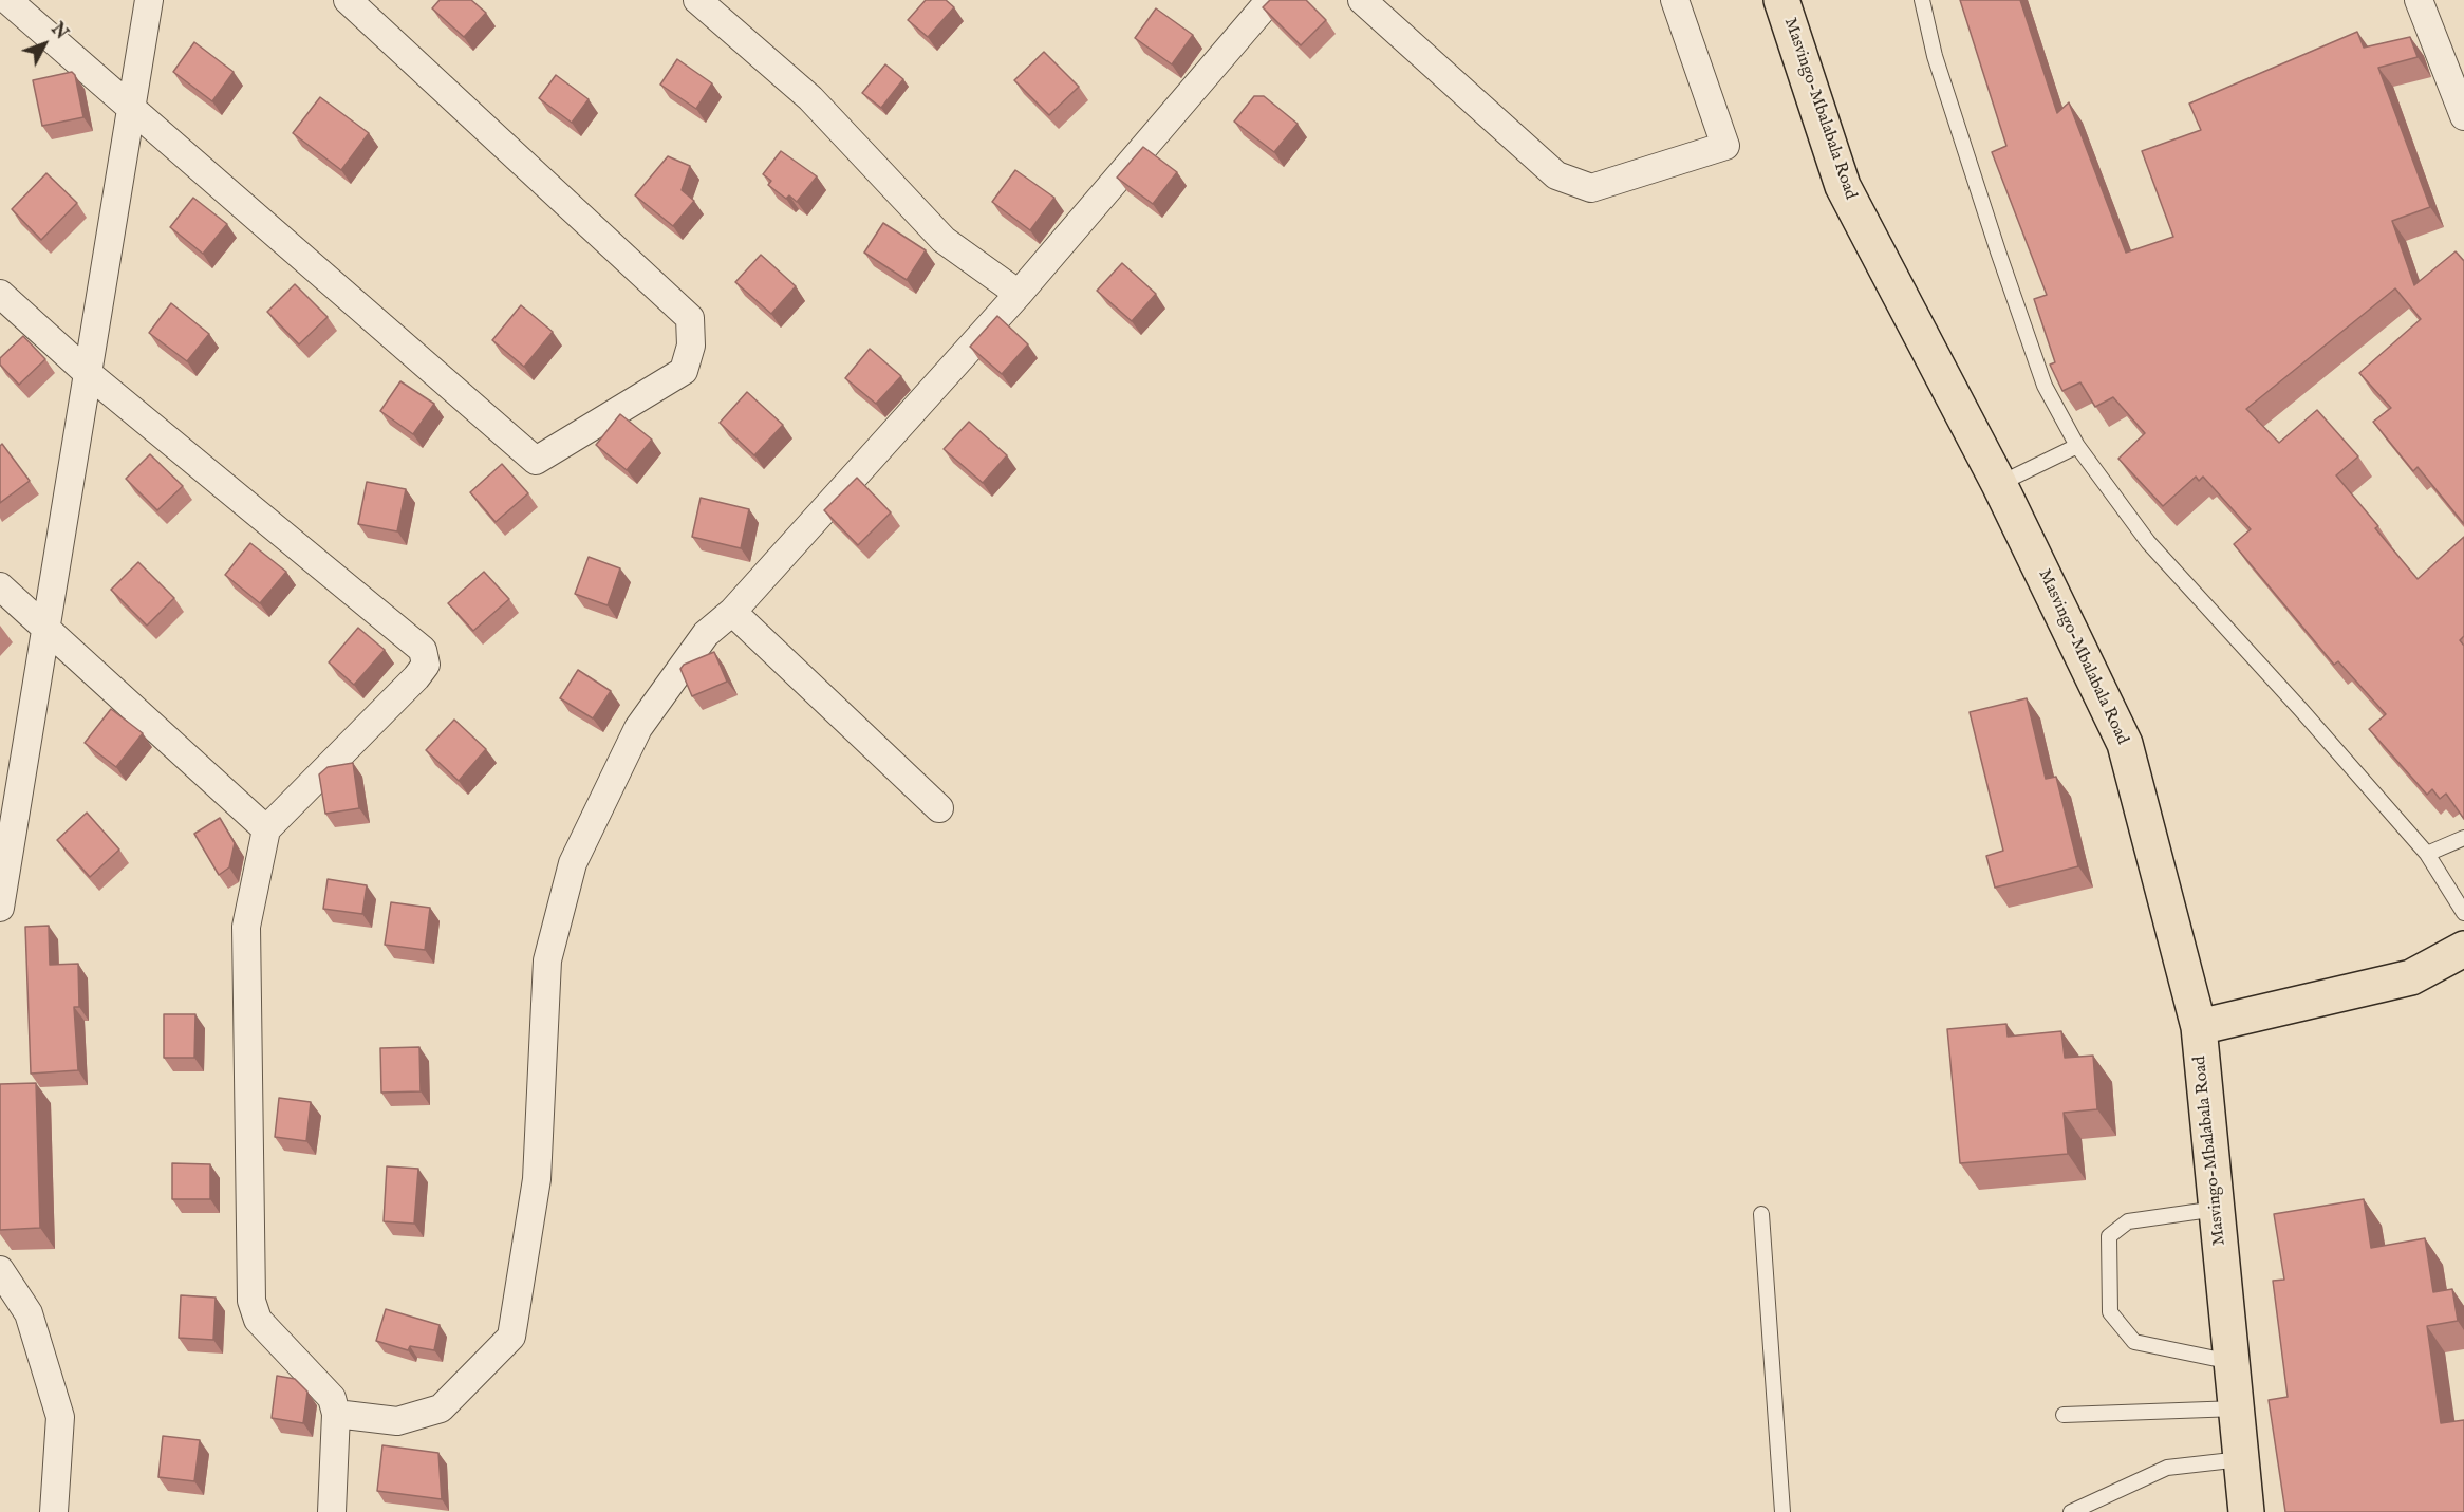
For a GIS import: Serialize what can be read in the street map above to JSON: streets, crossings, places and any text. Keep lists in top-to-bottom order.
{
  "streets": {
    "highway": ["Masvingo-Mbalabala Road"]
  },
  "north": "top right"
}
